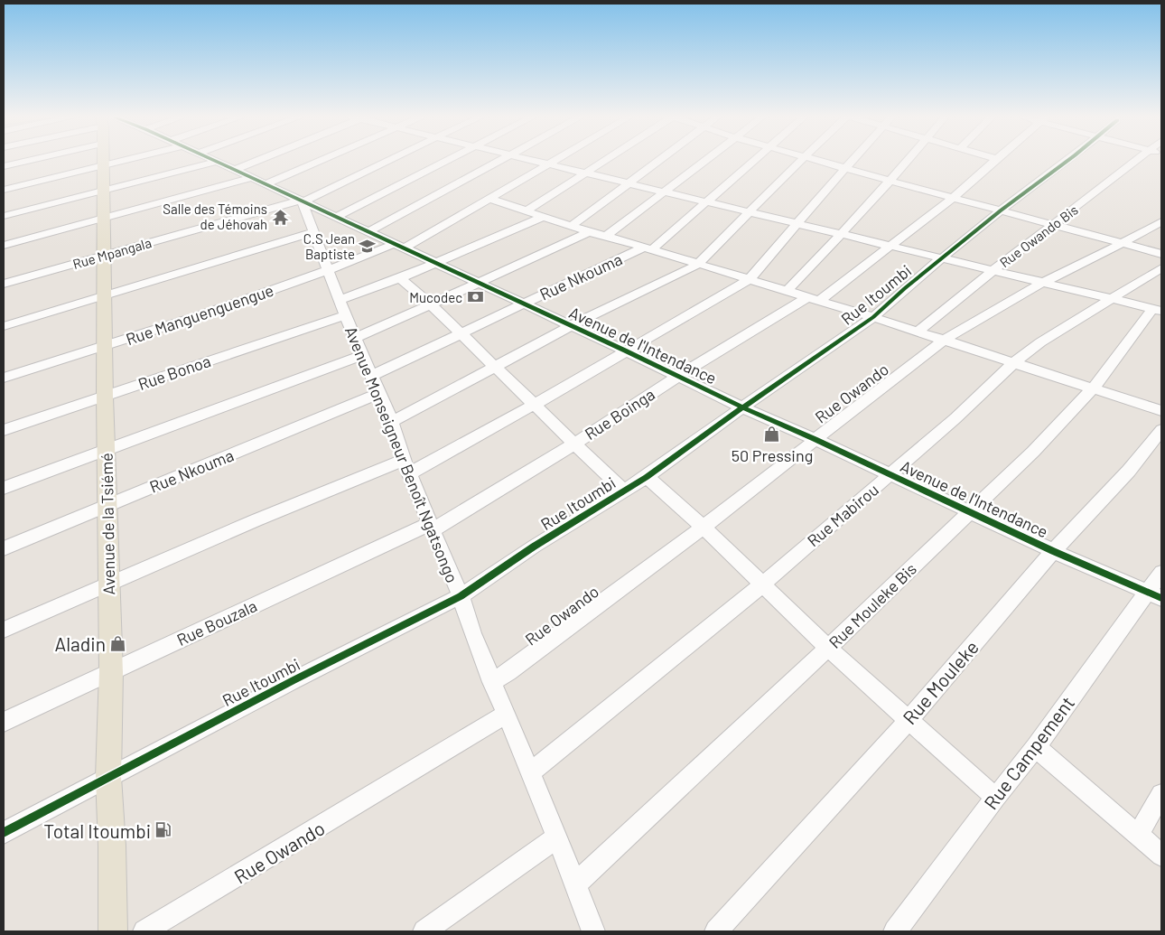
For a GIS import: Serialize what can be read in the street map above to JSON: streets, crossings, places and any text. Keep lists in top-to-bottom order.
{
  "streets": {
    "main road": ["Avenue de la Tsiémé"],
    "street": [
      "Rue Owando Bis",
      "Rue Mpangala",
      "Rue Nkouma",
      "Rue Itoumbi",
      "Rue Manguenguengue",
      "Avenue de l'Intendance",
      "Rue Bonoa",
      "Rue Owando",
      "Rue Boinga",
      "Avenue Monseigneur Benoît Ngatsongo",
      "Rue Mabirou",
      "Rue Mouleke Bis",
      "Rue Bouzala",
      "Rue Mouleke",
      "Rue Campement"
    ]
  },
  "crossings": [
    ["Rue Mpangala", "Avenue de l'Intendance"],
    ["Rue Mpangala", "Avenue Monseigneur Benoît Ngatsongo"],
    ["Rue Mpangala", "Avenue de la Tsiémé"],
    ["Rue Nkouma", "Avenue de l'Intendance"],
    ["Rue Nkouma", "Avenue Monseigneur Benoît Ngatsongo"],
    ["Rue Nkouma", "Avenue de la Tsiémé"],
    ["Rue Itoumbi", "Avenue de l'Intendance"],
    ["Rue Itoumbi", "Avenue Monseigneur Benoît Ngatsongo"],
    ["Rue Itoumbi", "Avenue de la Tsiémé"],
    ["Rue Manguenguengue", "Avenue de l'Intendance"],
    ["Rue Manguenguengue", "Avenue Monseigneur Benoît Ngatsongo"],
    ["Rue Manguenguengue", "Avenue de la Tsiémé"],
    ["Avenue de l'Intendance", "Rue Bonoa"],
    ["Avenue de l'Intendance", "Rue Owando"],
    ["Avenue de l'Intendance", "Rue Boinga"],
    ["Avenue de l'Intendance", "Avenue Monseigneur Benoît Ngatsongo"],
    ["Avenue de l'Intendance", "Rue Mabirou"],
    ["Avenue de l'Intendance", "Rue Mouleke Bis"],
    ["Avenue de l'Intendance", "Rue Mouleke"],
    ["Avenue de l'Intendance", "Rue Campement"],
    ["Rue Bonoa", "Avenue Monseigneur Benoît Ngatsongo"],
    ["Rue Bonoa", "Avenue de la Tsiémé"],
    ["Rue Owando", "Avenue Monseigneur Benoît Ngatsongo"],
    ["Rue Boinga", "Avenue Monseigneur Benoît Ngatsongo"],
    ["Rue Boinga", "Rue Bouzala"],
    ["Avenue Monseigneur Benoît Ngatsongo", "Rue Mabirou"],
    ["Avenue Monseigneur Benoît Ngatsongo", "Rue Mouleke Bis"],
    ["Avenue Monseigneur Benoît Ngatsongo", "Rue Bouzala"],
    ["Avenue de la Tsiémé", "Rue Bouzala"]
  ],
  "places": {
    "temple": ["Salle des Témoins de Jéhovah"],
    "school or university": ["C.S Jean Baptiste"],
    "bank": ["Mucodec"],
    "shop": ["50 Pressing", "Aladin"],
    "fuel station": ["Total Itoumbi"]
  }
}
